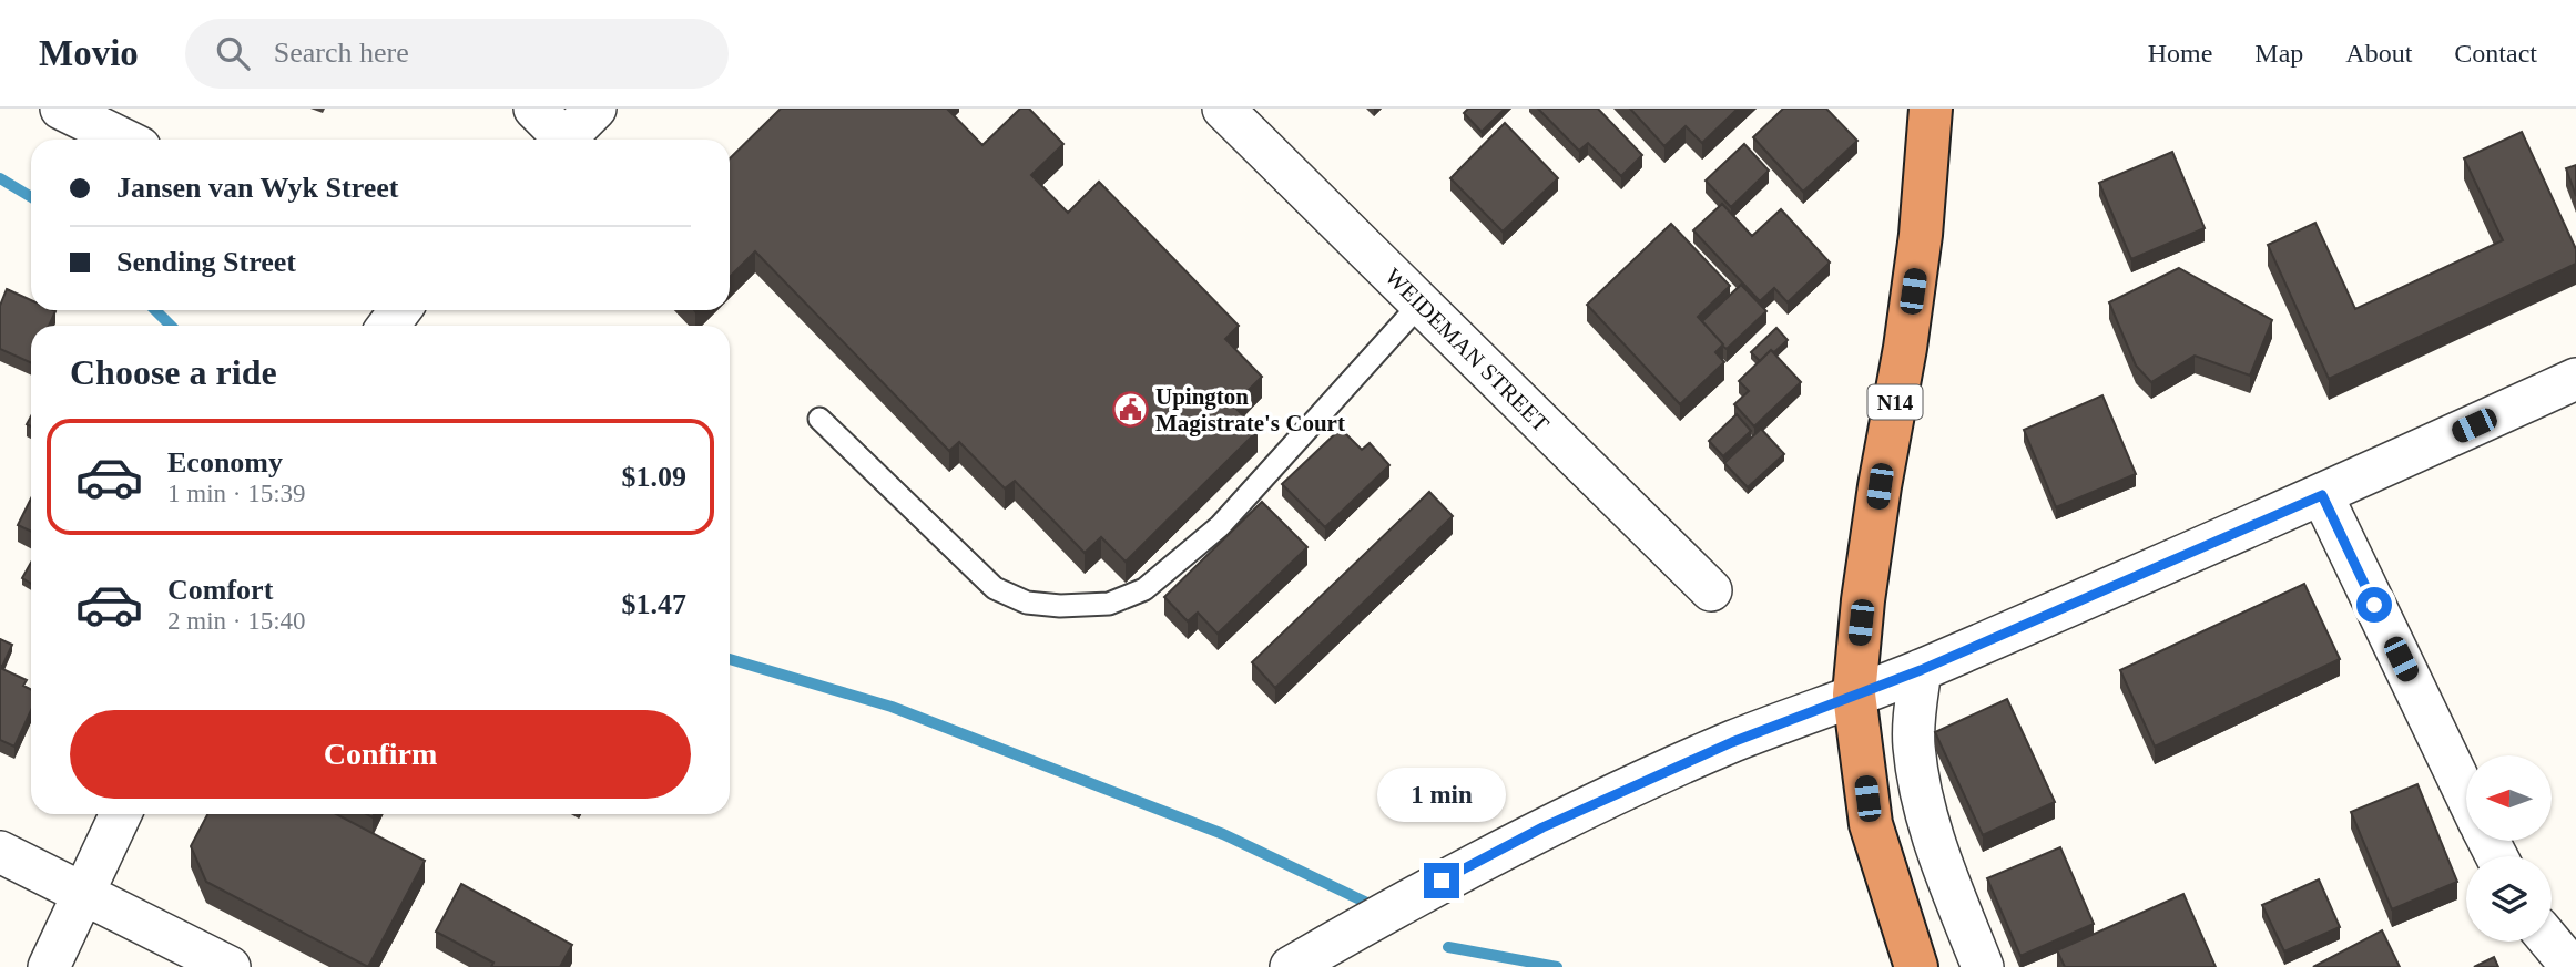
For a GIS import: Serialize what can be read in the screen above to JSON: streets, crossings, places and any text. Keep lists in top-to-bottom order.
{
  "streets": {
    "highway": ["N14"],
    "street": ["WEIDEMAN STREET"]
  },
  "places": {
    "public building": ["Upington Magistrate's Court"]
  },
  "north": "left",
  "page": {
    "header": "Movio",
    "search": "Search here",
    "nav": [
      "Home",
      "Map",
      "About",
      "Contact"
    ],
    "banner": ["Jansen van Wyk Street", "Sending Street"],
    "heading": "Choose a ride",
    "list": [
      {
        "name": "Economy",
        "note": "1 min · 15:39",
        "value": "$1.09"
      },
      {
        "name": "Comfort",
        "note": "2 min · 15:40",
        "value": "$1.47"
      }
    ],
    "buttons": "Confirm",
    "bubble": "1 min"
  }
}
